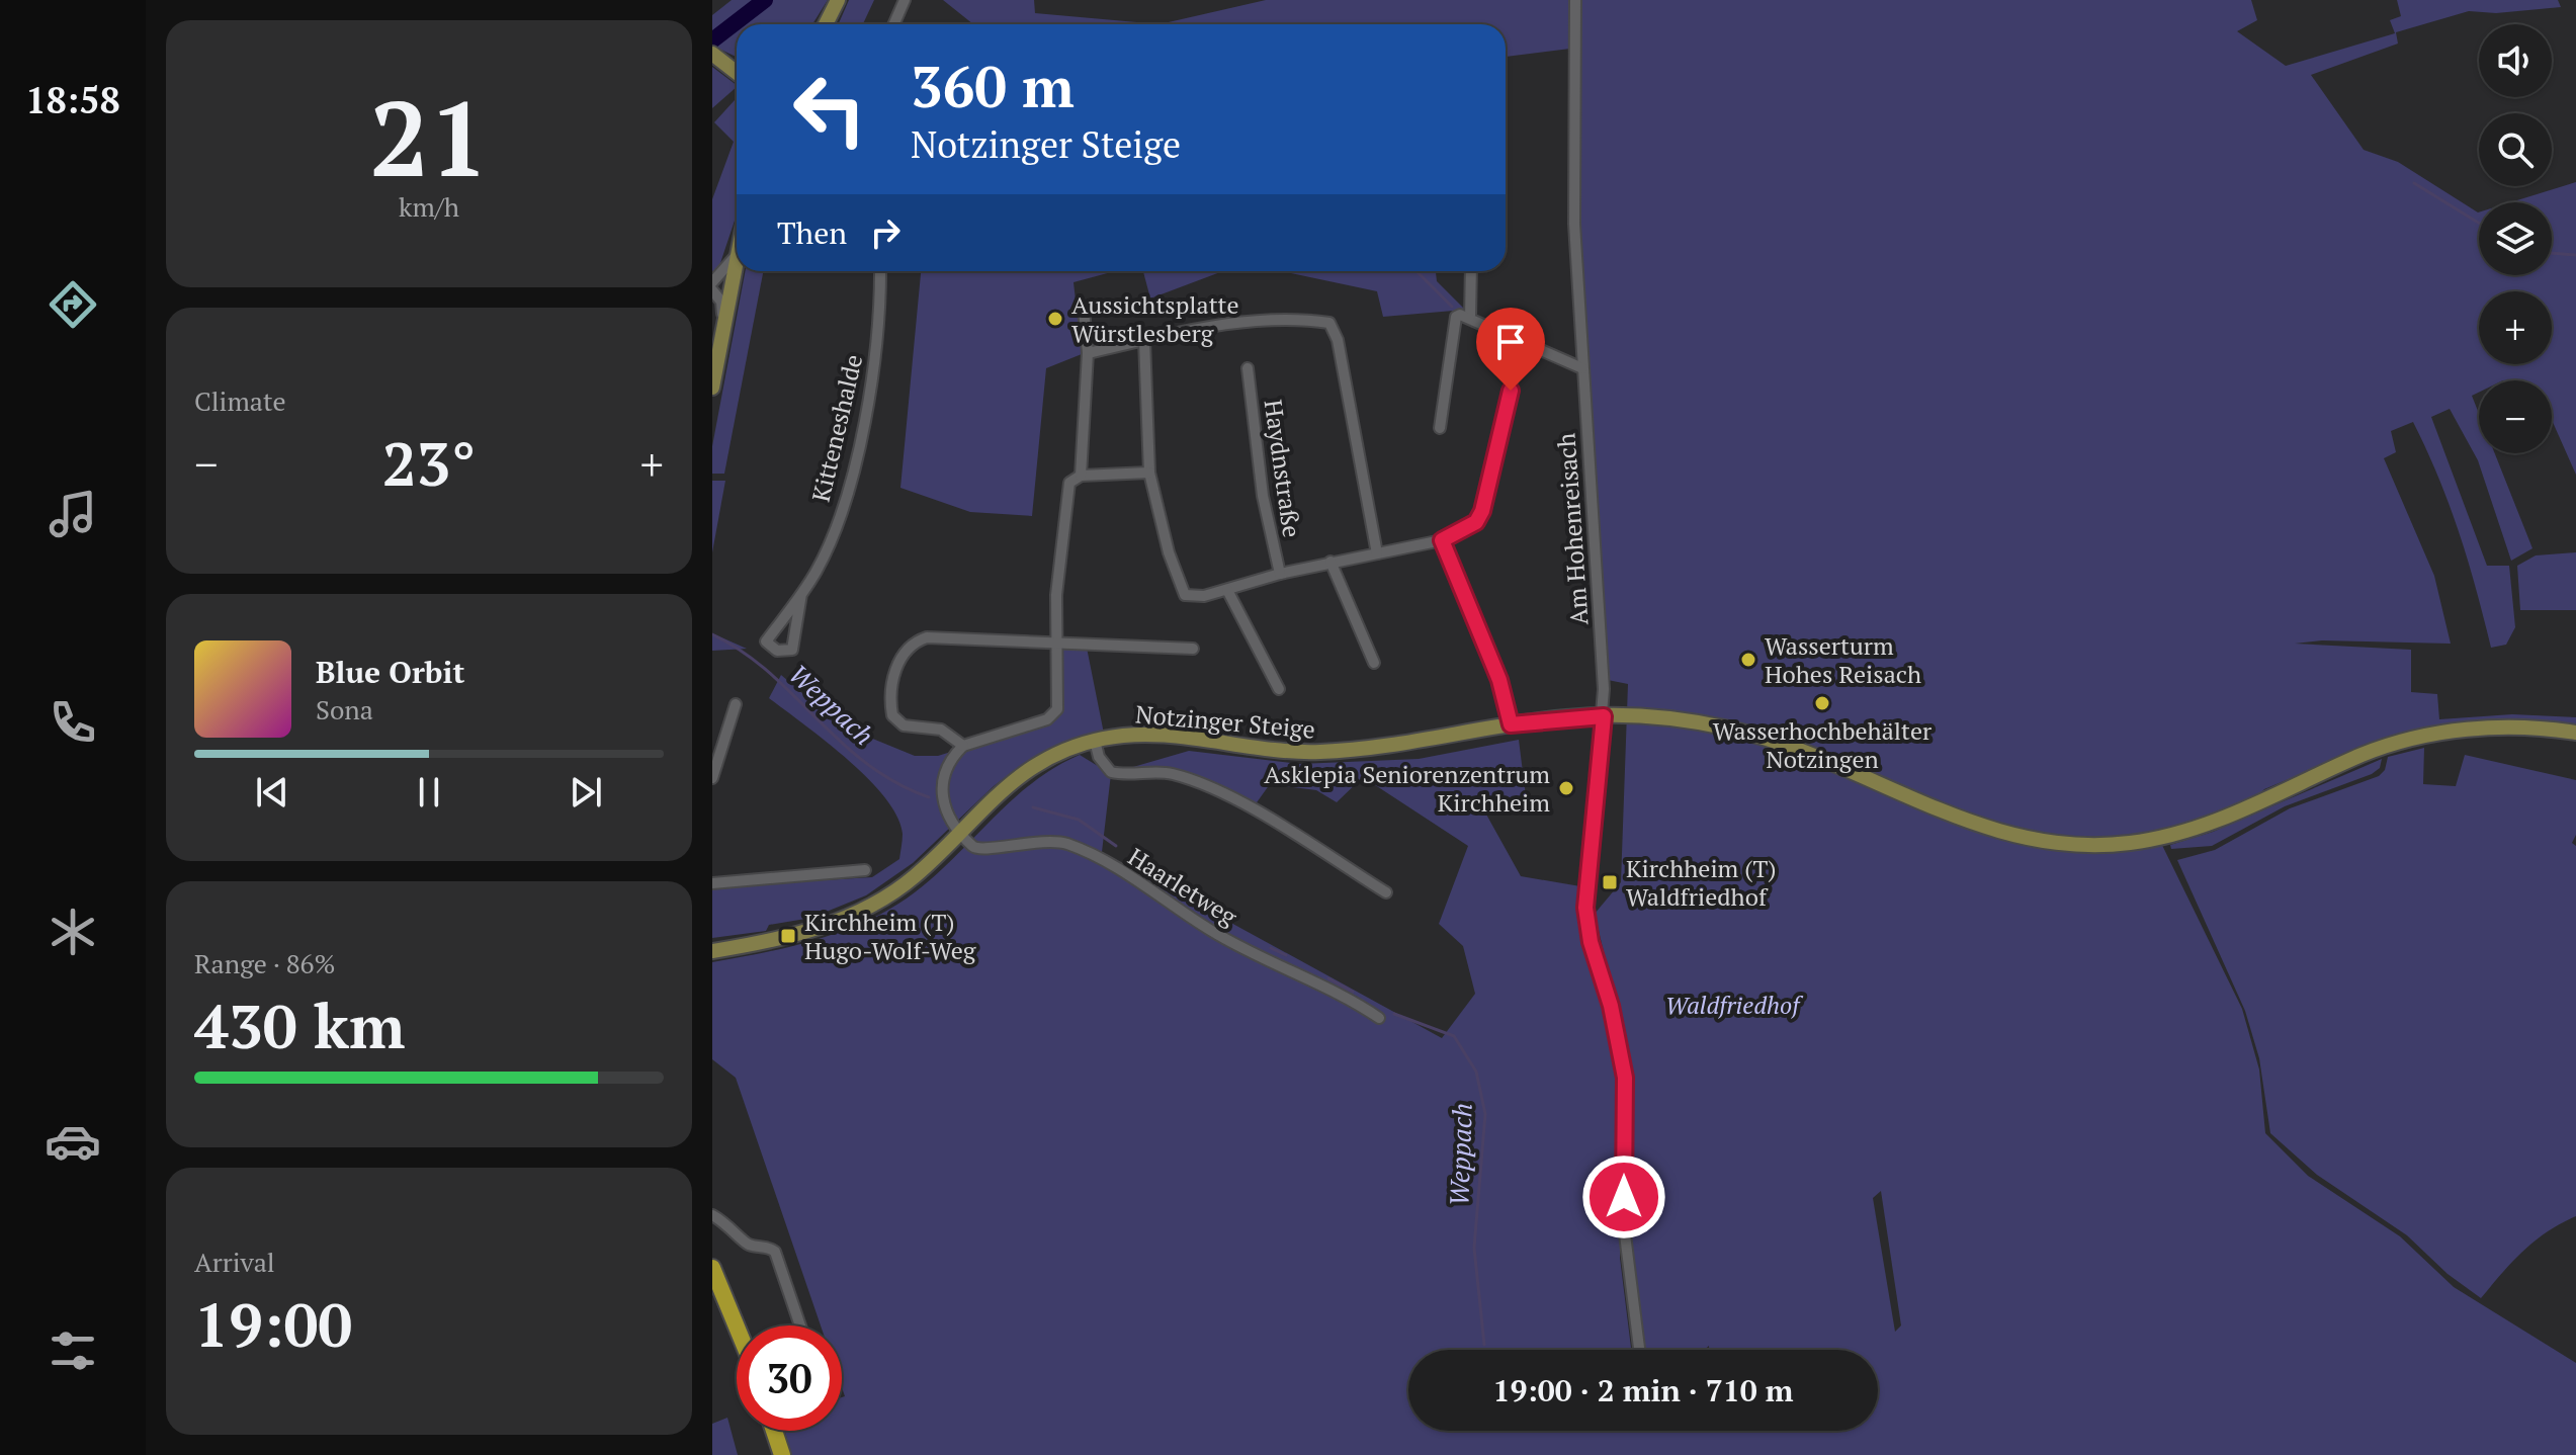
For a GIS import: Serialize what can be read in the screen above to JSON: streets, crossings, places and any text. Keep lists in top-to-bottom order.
{
  "streets": {
    "main road": ["Notzinger Steige"],
    "street": [
      "Kitteneshalde",
      "Haydnstraße",
      "Am Hohenreisach",
      "Haarletweg"
    ]
  },
  "crossings": [
    ["Am Hohenreisach", "Notzinger Steige"],
    ["Notzinger Steige", "Haarletweg"]
  ],
  "water": ["Weppach"],
  "parks": ["Waldfriedhof"],
  "places": {
    "other": [
      "Aussichtsplatte Würstlesberg",
      "Wasserturm Hohes Reisach",
      "Wasserhochbehälter Notzingen",
      "Asklepia Seniorenzentrum Kirchheim"
    ],
    "transit": ["Kirchheim (T) Waldfriedhof", "Kirchheim (T) Hugo-Wolf-Weg"]
  },
  "page": {
    "tabs": "18:58",
    "tile": [
      ["21", "km/h"],
      "Climate",
      ["Range · 86%", "430 km"],
      ["Arrival", "19:00"]
    ],
    "map_buttons": ["+", "−"],
    "turn": ["360 m", "Notzinger Steige"],
    "then": "Then",
    "heat": ["−", "23°", "+"],
    "song": ["Blue Orbit", "Sona"],
    "limit": "30",
    "trip": "19:00 · 2 min · 710 m"
  }
}
